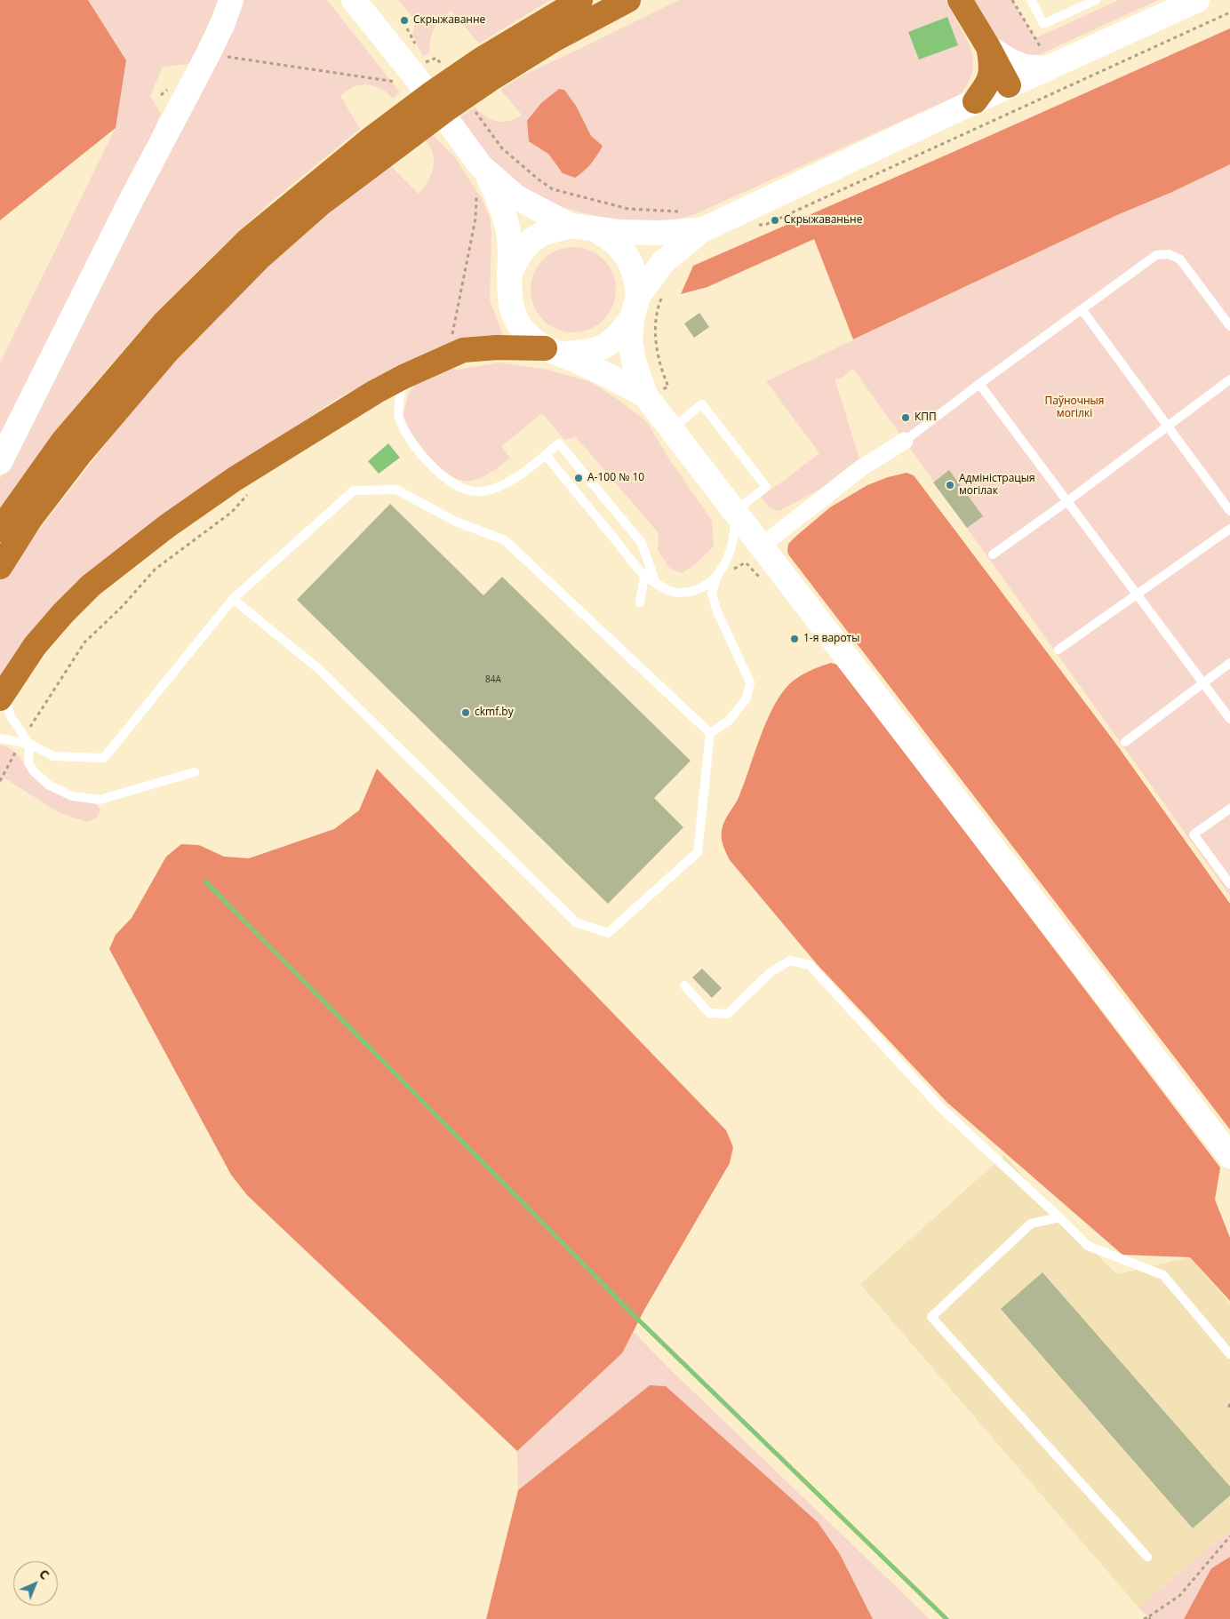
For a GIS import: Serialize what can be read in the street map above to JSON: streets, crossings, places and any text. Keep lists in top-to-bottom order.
{
  "parks": ["Паўночныя могілкі"],
  "places": [
    "Скрыжаванне",
    "Скрыжаваньне",
    "КПП",
    "А-100 № 10",
    "Адміністрацыя могілак",
    "1-я вароты",
    "ckmf.by"
  ],
  "house_numbers": ["84А"],
  "north": "top right"
}
